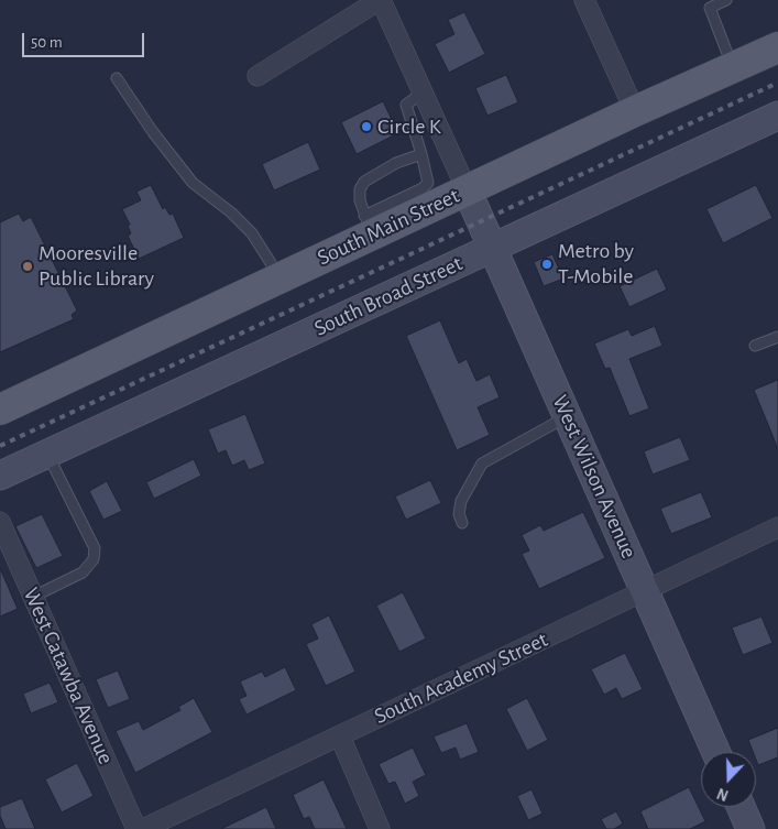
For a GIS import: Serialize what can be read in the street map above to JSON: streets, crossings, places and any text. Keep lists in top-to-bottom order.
{
  "streets": {
    "main road": ["South Main Street"],
    "street": [
      "South Broad Street",
      "West Wilson Avenue",
      "West Catawba Avenue",
      "South Academy Street"
    ]
  },
  "crossings": [
    ["South Main Street", "West Wilson Avenue"],
    ["South Broad Street", "West Wilson Avenue"],
    ["West Wilson Avenue", "South Academy Street"]
  ],
  "places": ["Circle K", "Metro by T-Mobile", "Mooresville Public Library"],
  "scale_bar": "50 m",
  "north": "bottom"
}
